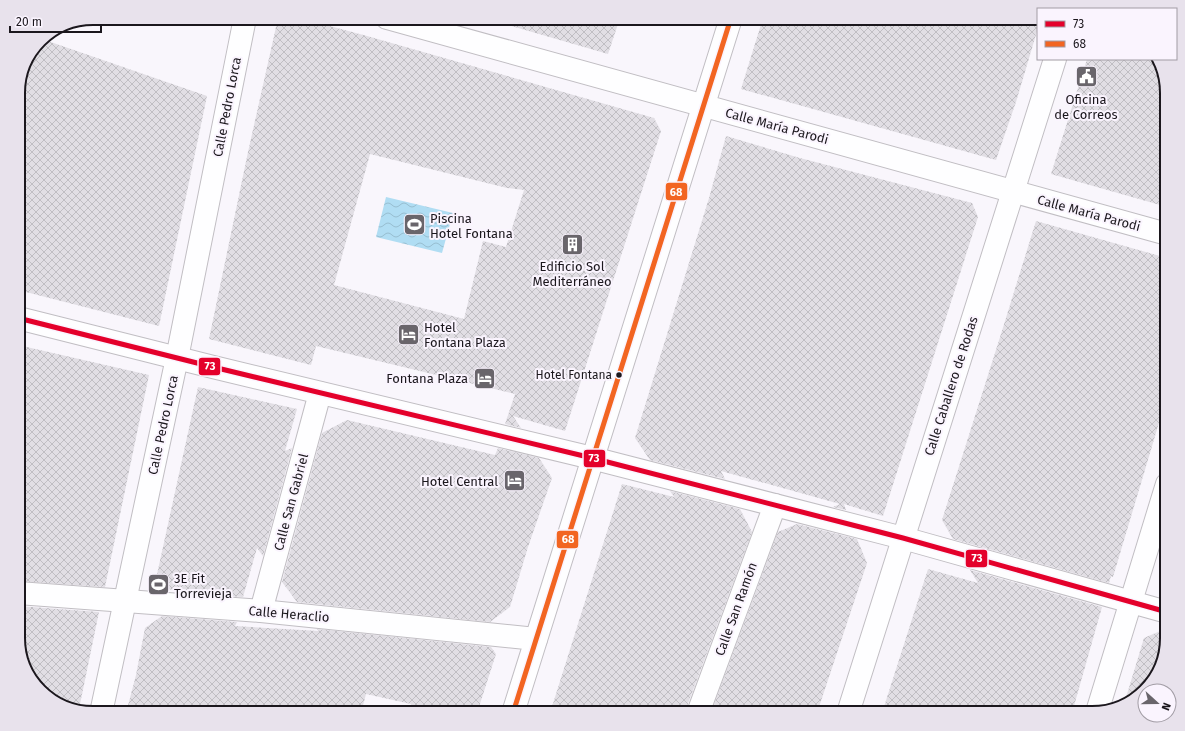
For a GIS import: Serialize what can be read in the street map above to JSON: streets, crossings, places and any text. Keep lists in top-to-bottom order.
{
  "streets": {
    "street": [
      "Calle Pedro Lorca",
      "Calle María Parodi",
      "Calle Caballero de Rodas",
      "Calle San Gabriel",
      "Calle San Ramón",
      "Calle Heraclio"
    ]
  },
  "crossings": [
    ["Calle Pedro Lorca", "Calle Heraclio"],
    ["Calle María Parodi", "Calle Caballero de Rodas"],
    ["Calle San Gabriel", "Calle Heraclio"]
  ],
  "places": {
    "public building": ["Oficina de Correos"],
    "sports": ["Piscina Hotel Fontana", "3E Fit Torrevieja"],
    "building": ["Edificio Sol Mediterráneo"],
    "hotel": ["Hotel Fontana Plaza", "Fontana Plaza", "Hotel Central"],
    "other": ["Hotel Fontana"]
  },
  "lines": ["transit line 68", "transit line 73"],
  "legend": ["73", "68"],
  "scale_bar": "20 m",
  "north": "right"
}
